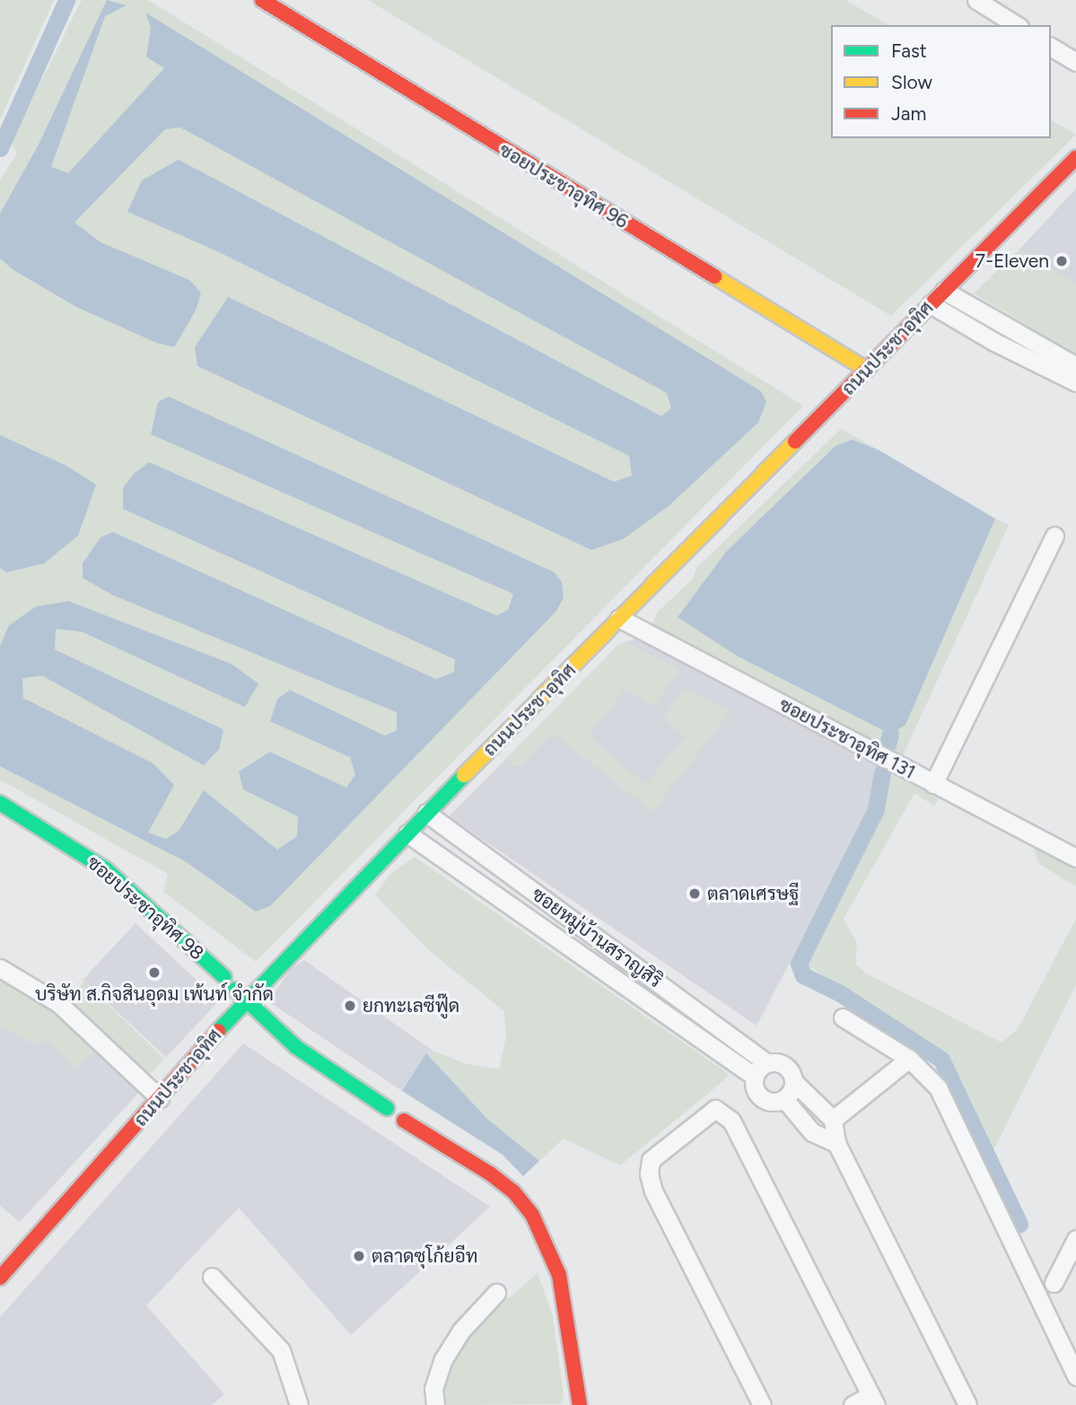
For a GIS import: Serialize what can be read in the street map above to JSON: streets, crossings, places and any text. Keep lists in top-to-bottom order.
{
  "streets": {
    "main road": ["ซอยประชาอุทิศ 96", "ถนนประชาอุทิศ", "ซอยประชาอุทิศ 98"],
    "street": ["ซอยประชาอุทิศ 131", "ซอยหมู่บ้านสราญสิริ"]
  },
  "crossings": [
    ["ซอยประชาอุทิศ 96", "ถนนประชาอุทิศ"],
    ["ถนนประชาอุทิศ", "ซอยประชาอุทิศ 131"],
    ["ถนนประชาอุทิศ", "ซอยหมู่บ้านสราญสิริ"]
  ],
  "places": [
    "7-Eleven",
    "ตลาดเศรษฐี",
    "บริษัท ส.กิจสินอุดม เพ้นท์ จำกัด",
    "ยกทะเลซีฟู๊ด",
    "ตลาดซุโก้ยอีท"
  ],
  "legend": ["Fast", "Slow", "Jam"]
}
